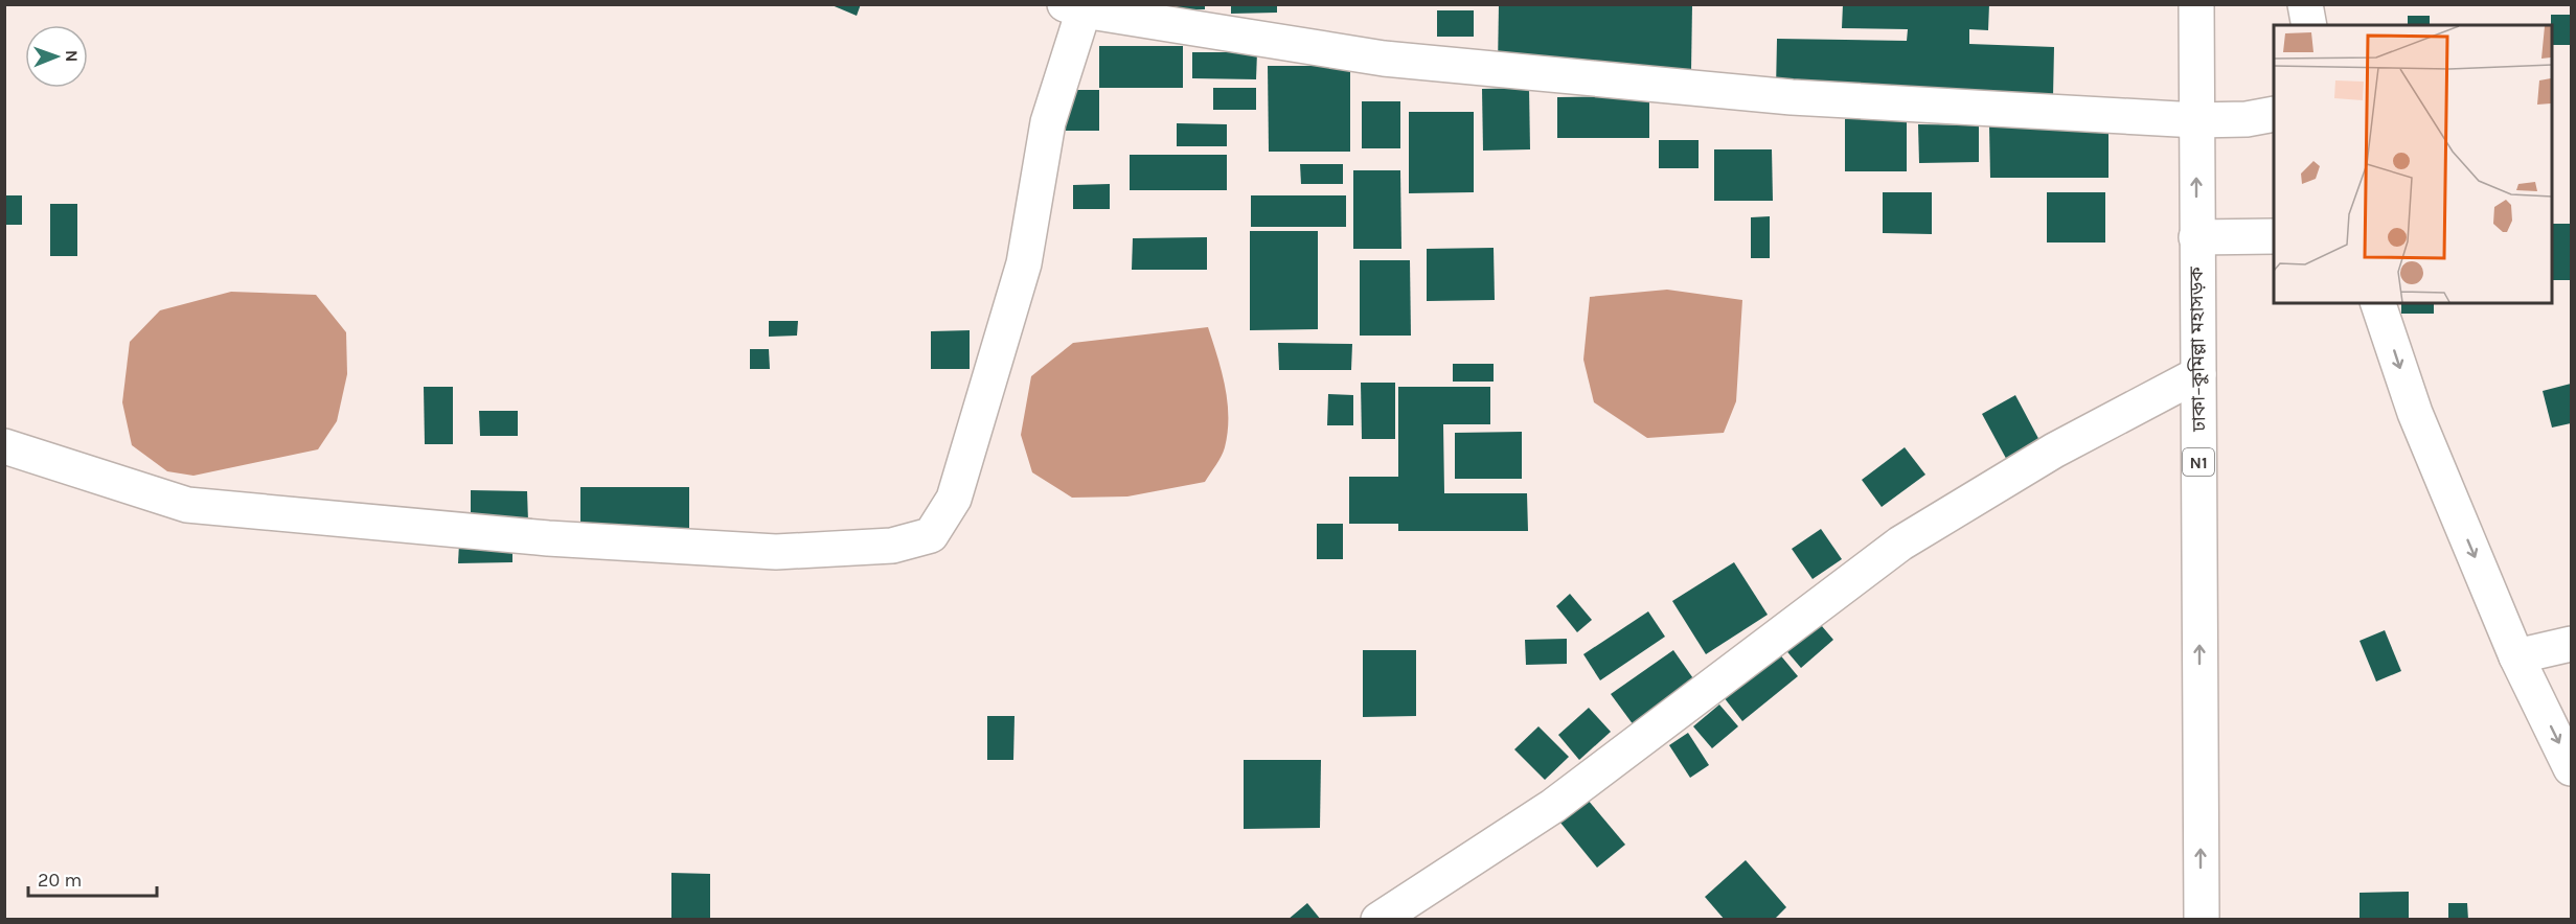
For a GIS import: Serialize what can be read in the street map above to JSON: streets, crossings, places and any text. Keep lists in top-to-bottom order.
{
  "streets": {
    "main road": ["ঢাকা–কুমিল্লা মহাসড়ক", "N1"]
  },
  "scale_bar": "20 m",
  "north": "right"
}
